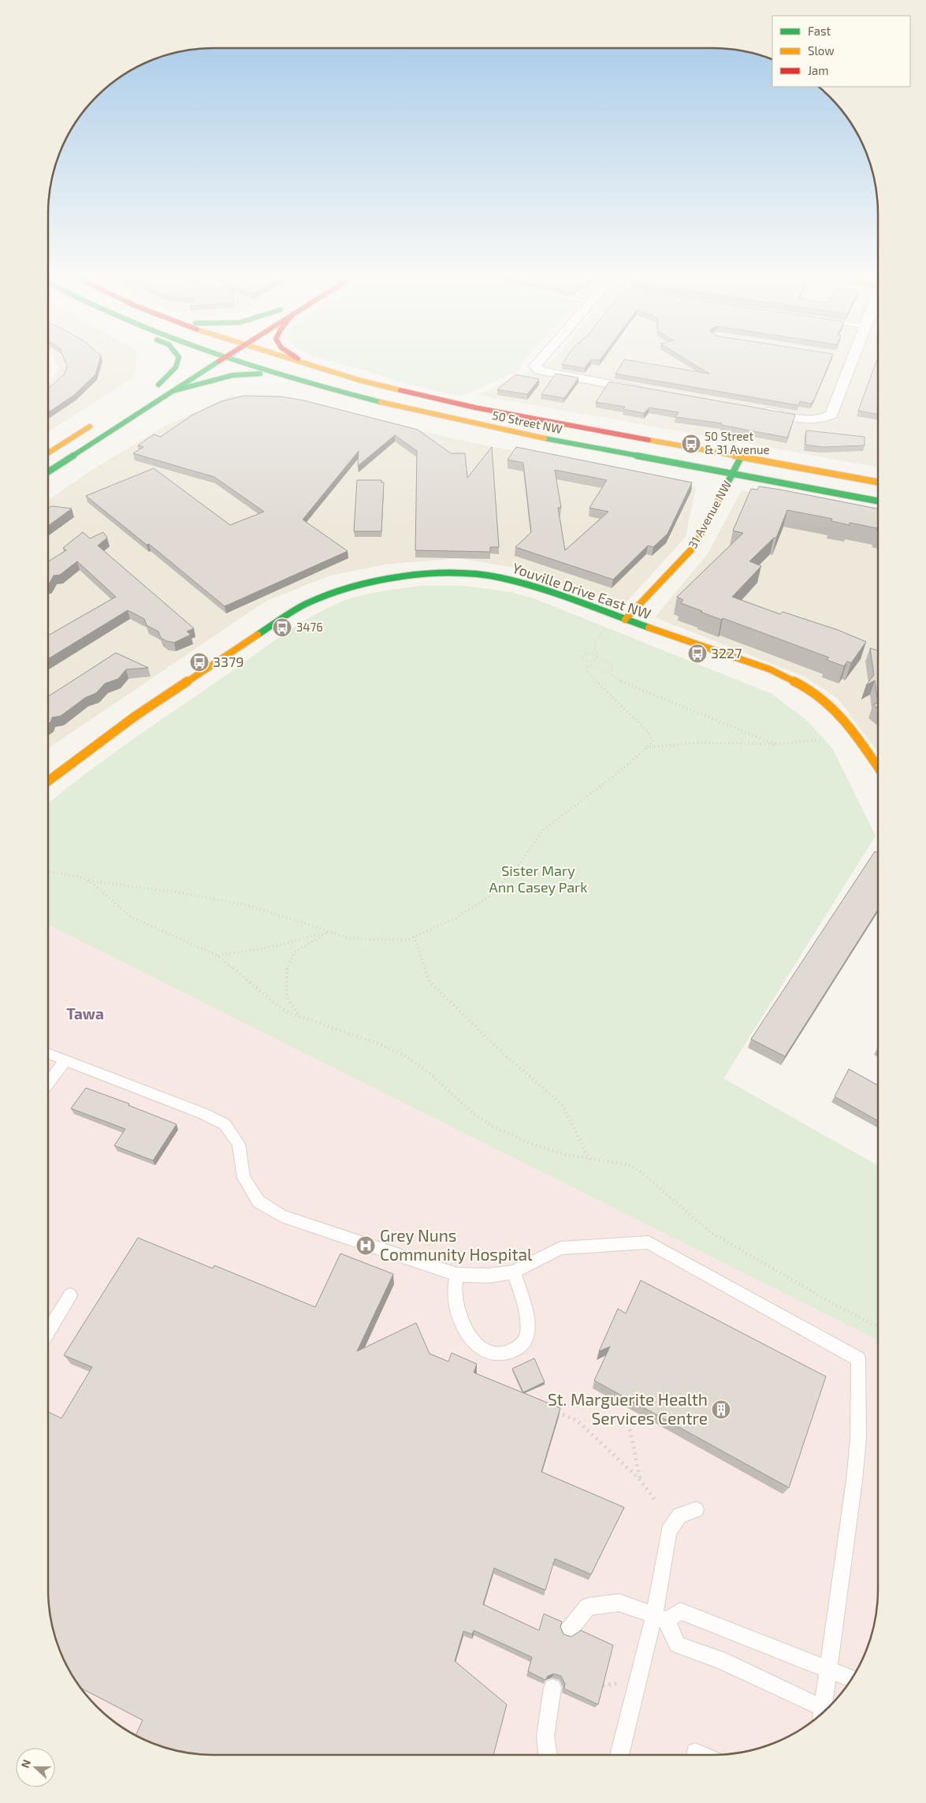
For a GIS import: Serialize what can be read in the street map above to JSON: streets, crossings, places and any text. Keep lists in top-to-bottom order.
{
  "streets": {
    "main road": ["50 Street NW", "31 Avenue NW", "Youville Drive East NW"]
  },
  "crossings": [
    ["50 Street NW", "31 Avenue NW"],
    ["31 Avenue NW", "Youville Drive East NW"]
  ],
  "districts": ["Tawa"],
  "parks": ["Sister Mary Ann Casey Park"],
  "places": {
    "bus stop": [
      "50 Street & 31 Avenue",
      "3476",
      "3227",
      "3379"
    ],
    "hospital": ["Grey Nuns Community Hospital"],
    "building": ["St. Marguerite Health Services Centre"]
  },
  "legend": ["Fast", "Slow", "Jam"],
  "north": "left"
}
